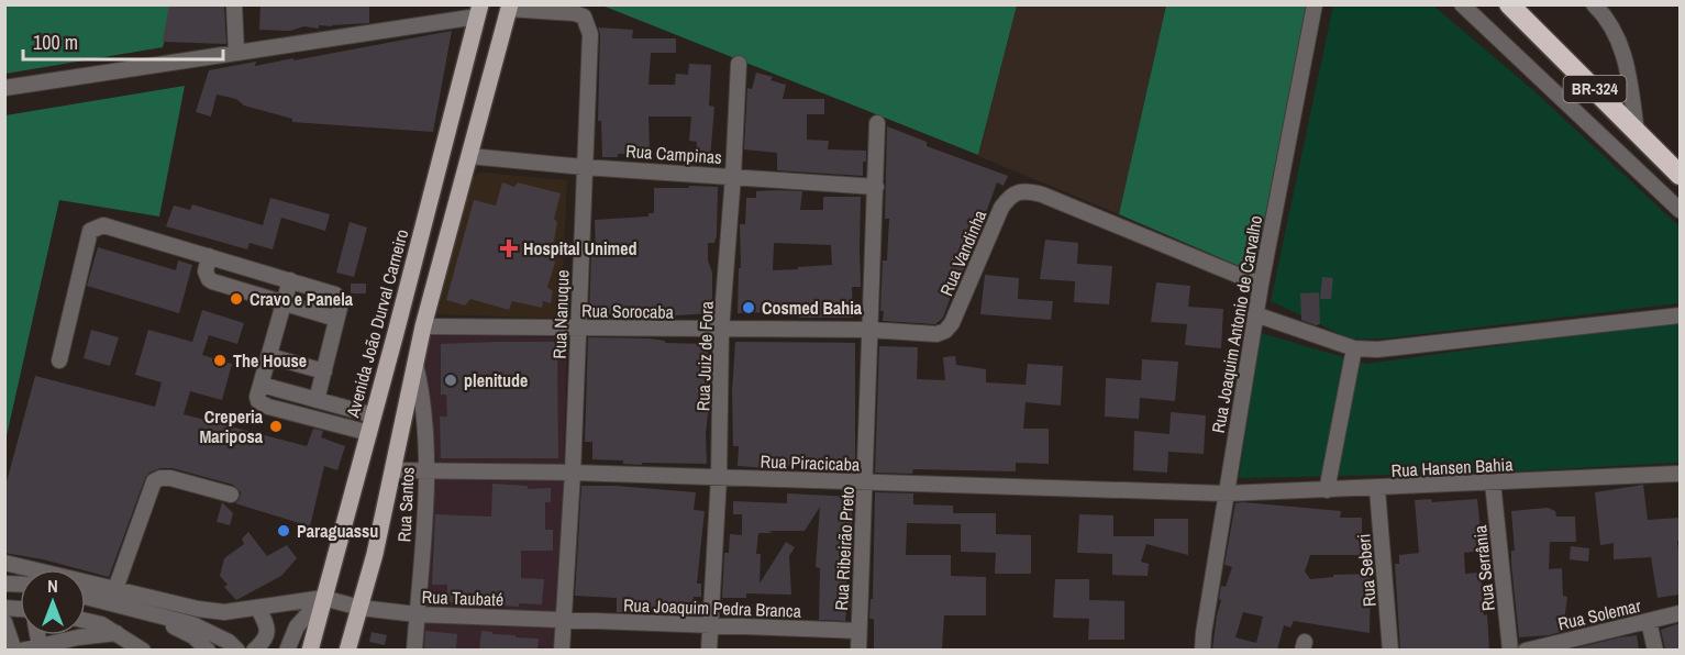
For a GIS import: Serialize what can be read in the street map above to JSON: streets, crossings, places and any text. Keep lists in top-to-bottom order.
{
  "streets": {
    "highway": ["BR-324"],
    "main road": ["Avenida João Durval Carneiro"],
    "street": [
      "Rua Campinas",
      "Rua Vandinha",
      "Rua Sorocaba",
      "Rua Nanuque",
      "Rua Joaquim Antonio de Carvalho",
      "Rua Juiz de Fora",
      "Rua Piracicaba",
      "Rua Hansen Bahia",
      "Rua Santos",
      "Rua Ribeirão Preto",
      "Rua Serrânia",
      "Rua Seberi",
      "Rua Taubaté",
      "Rua Joaquim Pedra Branca",
      "Rua Solemar"
    ]
  },
  "crossings": [
    ["Rua Campinas", "Rua Nanuque"],
    ["Rua Campinas", "Rua Juiz de Fora"],
    ["Rua Campinas", "Rua Ribeirão Preto"],
    ["Rua Vandinha", "Rua Sorocaba"],
    ["Rua Vandinha", "Rua Joaquim Antonio de Carvalho"],
    ["Rua Vandinha", "Rua Ribeirão Preto"],
    ["Rua Sorocaba", "Rua Nanuque"],
    ["Rua Sorocaba", "Rua Juiz de Fora"],
    ["Rua Sorocaba", "Rua Ribeirão Preto"],
    ["Rua Nanuque", "Rua Piracicaba"],
    ["Rua Nanuque", "Rua Taubaté"],
    ["Rua Nanuque", "Rua Joaquim Pedra Branca"],
    ["Avenida João Durval Carneiro", "Rua Taubaté"],
    ["Rua Joaquim Antonio de Carvalho", "Rua Piracicaba"],
    ["Rua Joaquim Antonio de Carvalho", "Rua Hansen Bahia"],
    ["Rua Juiz de Fora", "Rua Piracicaba"],
    ["Rua Juiz de Fora", "Rua Joaquim Pedra Branca"],
    ["Rua Piracicaba", "Rua Hansen Bahia"],
    ["Rua Piracicaba", "Rua Santos"],
    ["Rua Piracicaba", "Rua Ribeirão Preto"],
    ["Rua Hansen Bahia", "Rua Serrânia"],
    ["Rua Hansen Bahia", "Rua Seberi"],
    ["Rua Santos", "Rua Taubaté"],
    ["Rua Ribeirão Preto", "Rua Joaquim Pedra Branca"],
    ["Rua Taubaté", "Rua Joaquim Pedra Branca"]
  ],
  "places": {
    "health": ["Hospital Unimed"],
    "other": [
      "Cravo e Panela",
      "Cosmed Bahia",
      "The House",
      "plenitude",
      "Creperia Mariposa",
      "Paraguassu"
    ]
  },
  "scale_bar": "100 m",
  "north": "top"
}
